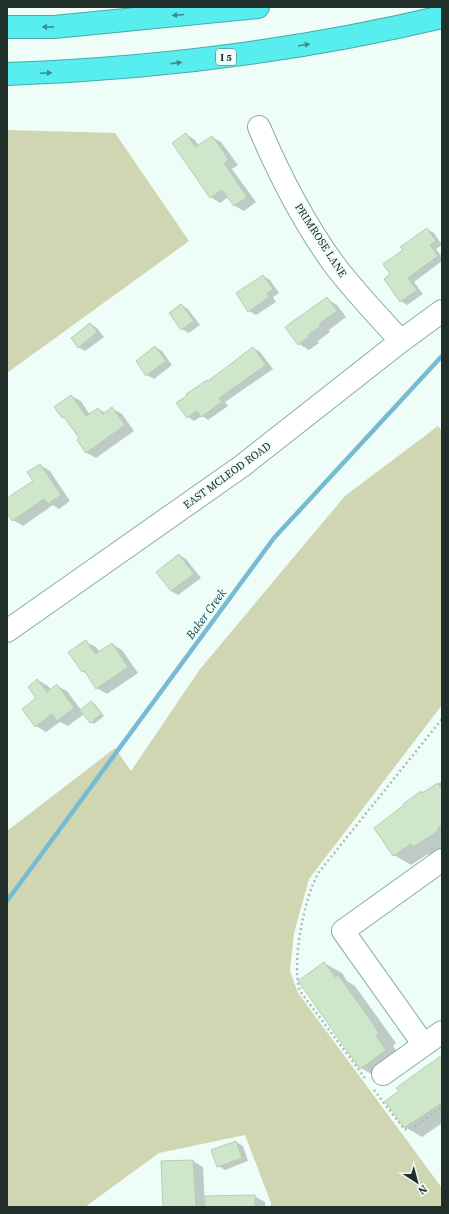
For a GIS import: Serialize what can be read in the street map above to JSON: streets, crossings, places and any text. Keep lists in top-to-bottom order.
{
  "streets": {
    "highway": ["I 5"],
    "street": ["PRIMROSE LANE", "EAST MCLEOD ROAD"]
  },
  "crossings": [
    ["PRIMROSE LANE", "EAST MCLEOD ROAD"]
  ],
  "water": ["Baker Creek"],
  "north": "bottom right"
}
